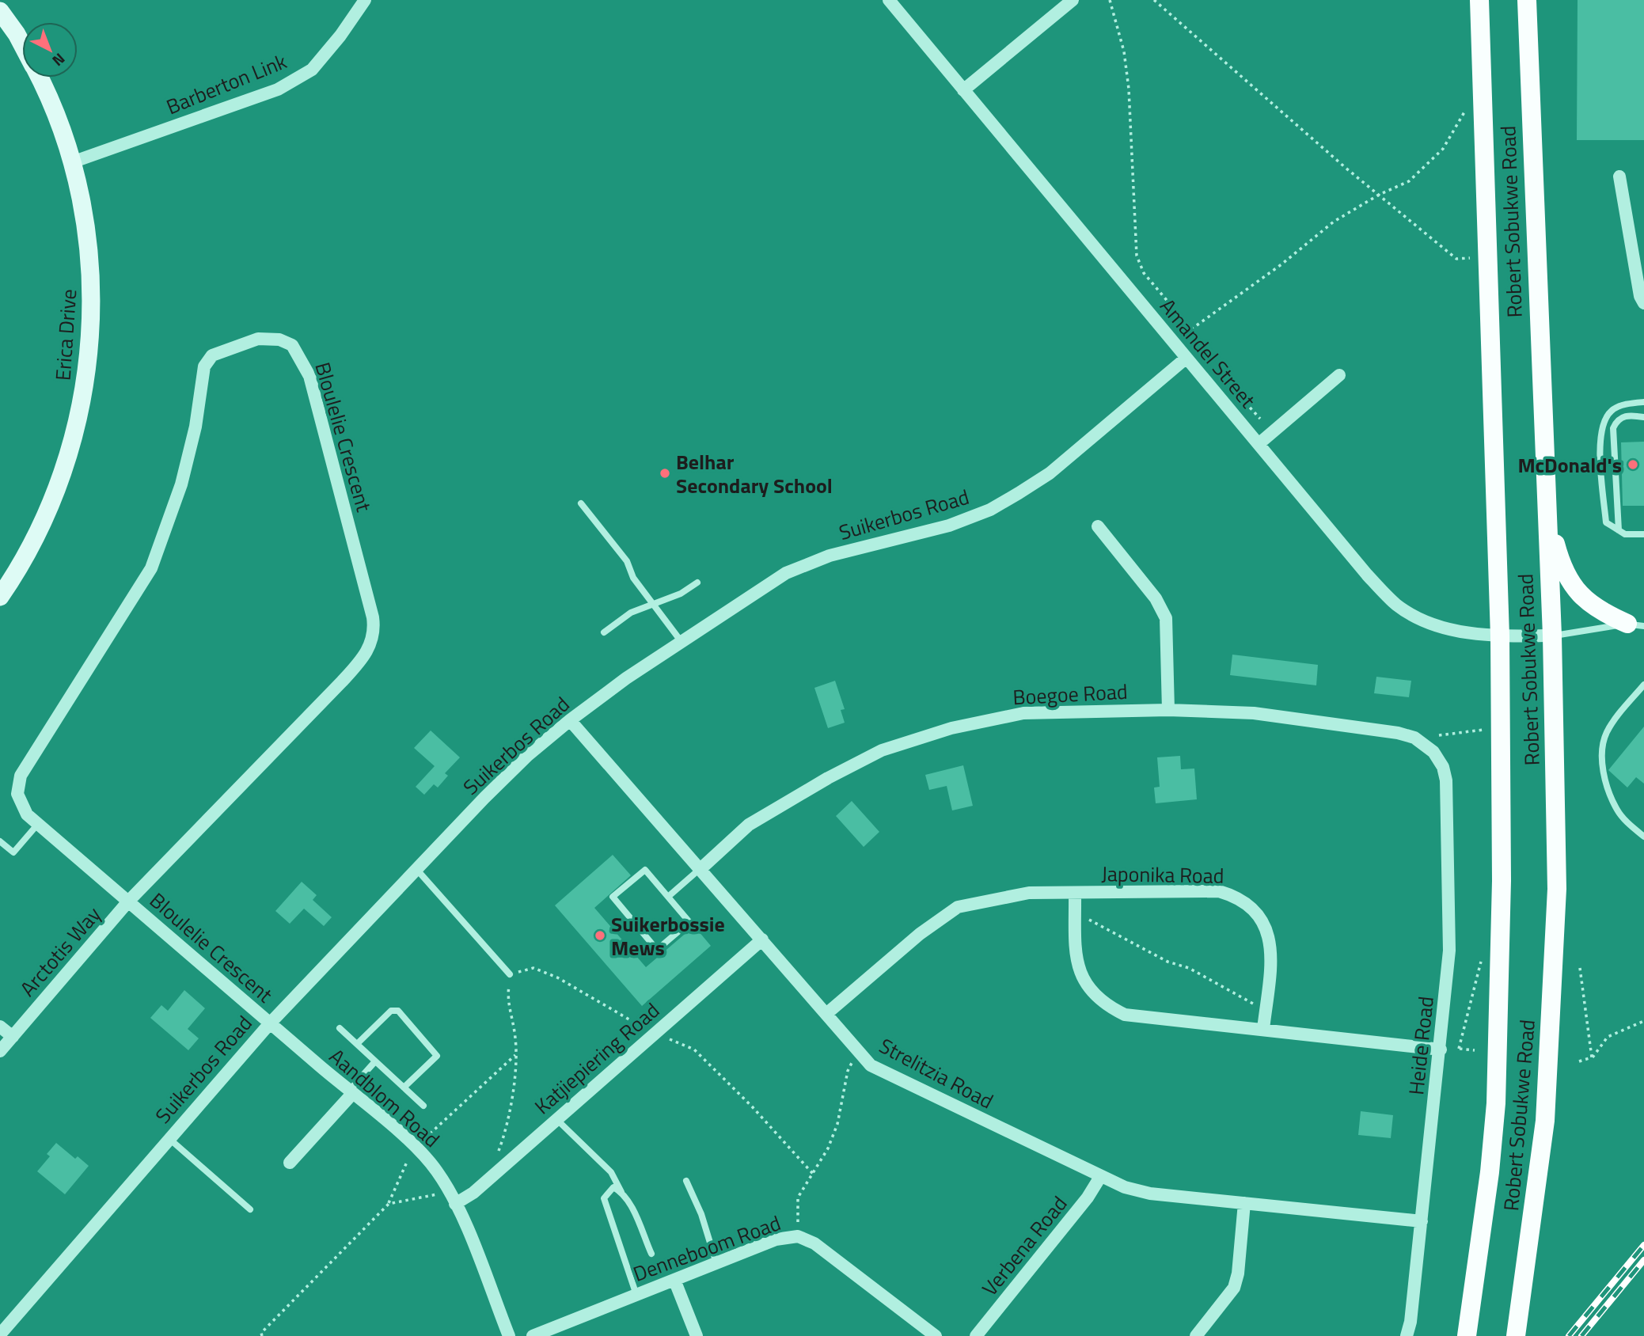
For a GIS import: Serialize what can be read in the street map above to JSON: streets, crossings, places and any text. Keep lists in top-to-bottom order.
{
  "streets": {
    "main road": ["Robert Sobukwe Road", "Erica Drive"],
    "street": [
      "Barberton Link",
      "Amandel Street",
      "Bloulelie Crescent",
      "Suikerbos Road",
      "Boegoe Road",
      "Japonika Road",
      "Arctotis Way",
      "Heide Road",
      "Katjiepiering Road",
      "Strelitzia Road",
      "Aandblom Road",
      "Verbena Road",
      "Denneboom Road"
    ]
  },
  "crossings": [
    ["Barberton Link", "Erica Drive"],
    ["Robert Sobukwe Road", "Amandel Street"],
    ["Amandel Street", "Suikerbos Road"],
    ["Bloulelie Crescent", "Suikerbos Road"],
    ["Bloulelie Crescent", "Arctotis Way"],
    ["Bloulelie Crescent", "Aandblom Road"],
    ["Suikerbos Road", "Strelitzia Road"],
    ["Suikerbos Road", "Aandblom Road"],
    ["Boegoe Road", "Heide Road"],
    ["Boegoe Road", "Strelitzia Road"],
    ["Japonika Road", "Heide Road"],
    ["Japonika Road", "Strelitzia Road"],
    ["Heide Road", "Strelitzia Road"],
    ["Katjiepiering Road", "Strelitzia Road"],
    ["Katjiepiering Road", "Aandblom Road"],
    ["Strelitzia Road", "Verbena Road"]
  ],
  "places": ["McDonald's", "Belhar Secondary School", "Suikerbossie Mews"],
  "north": "bottom right"
}
